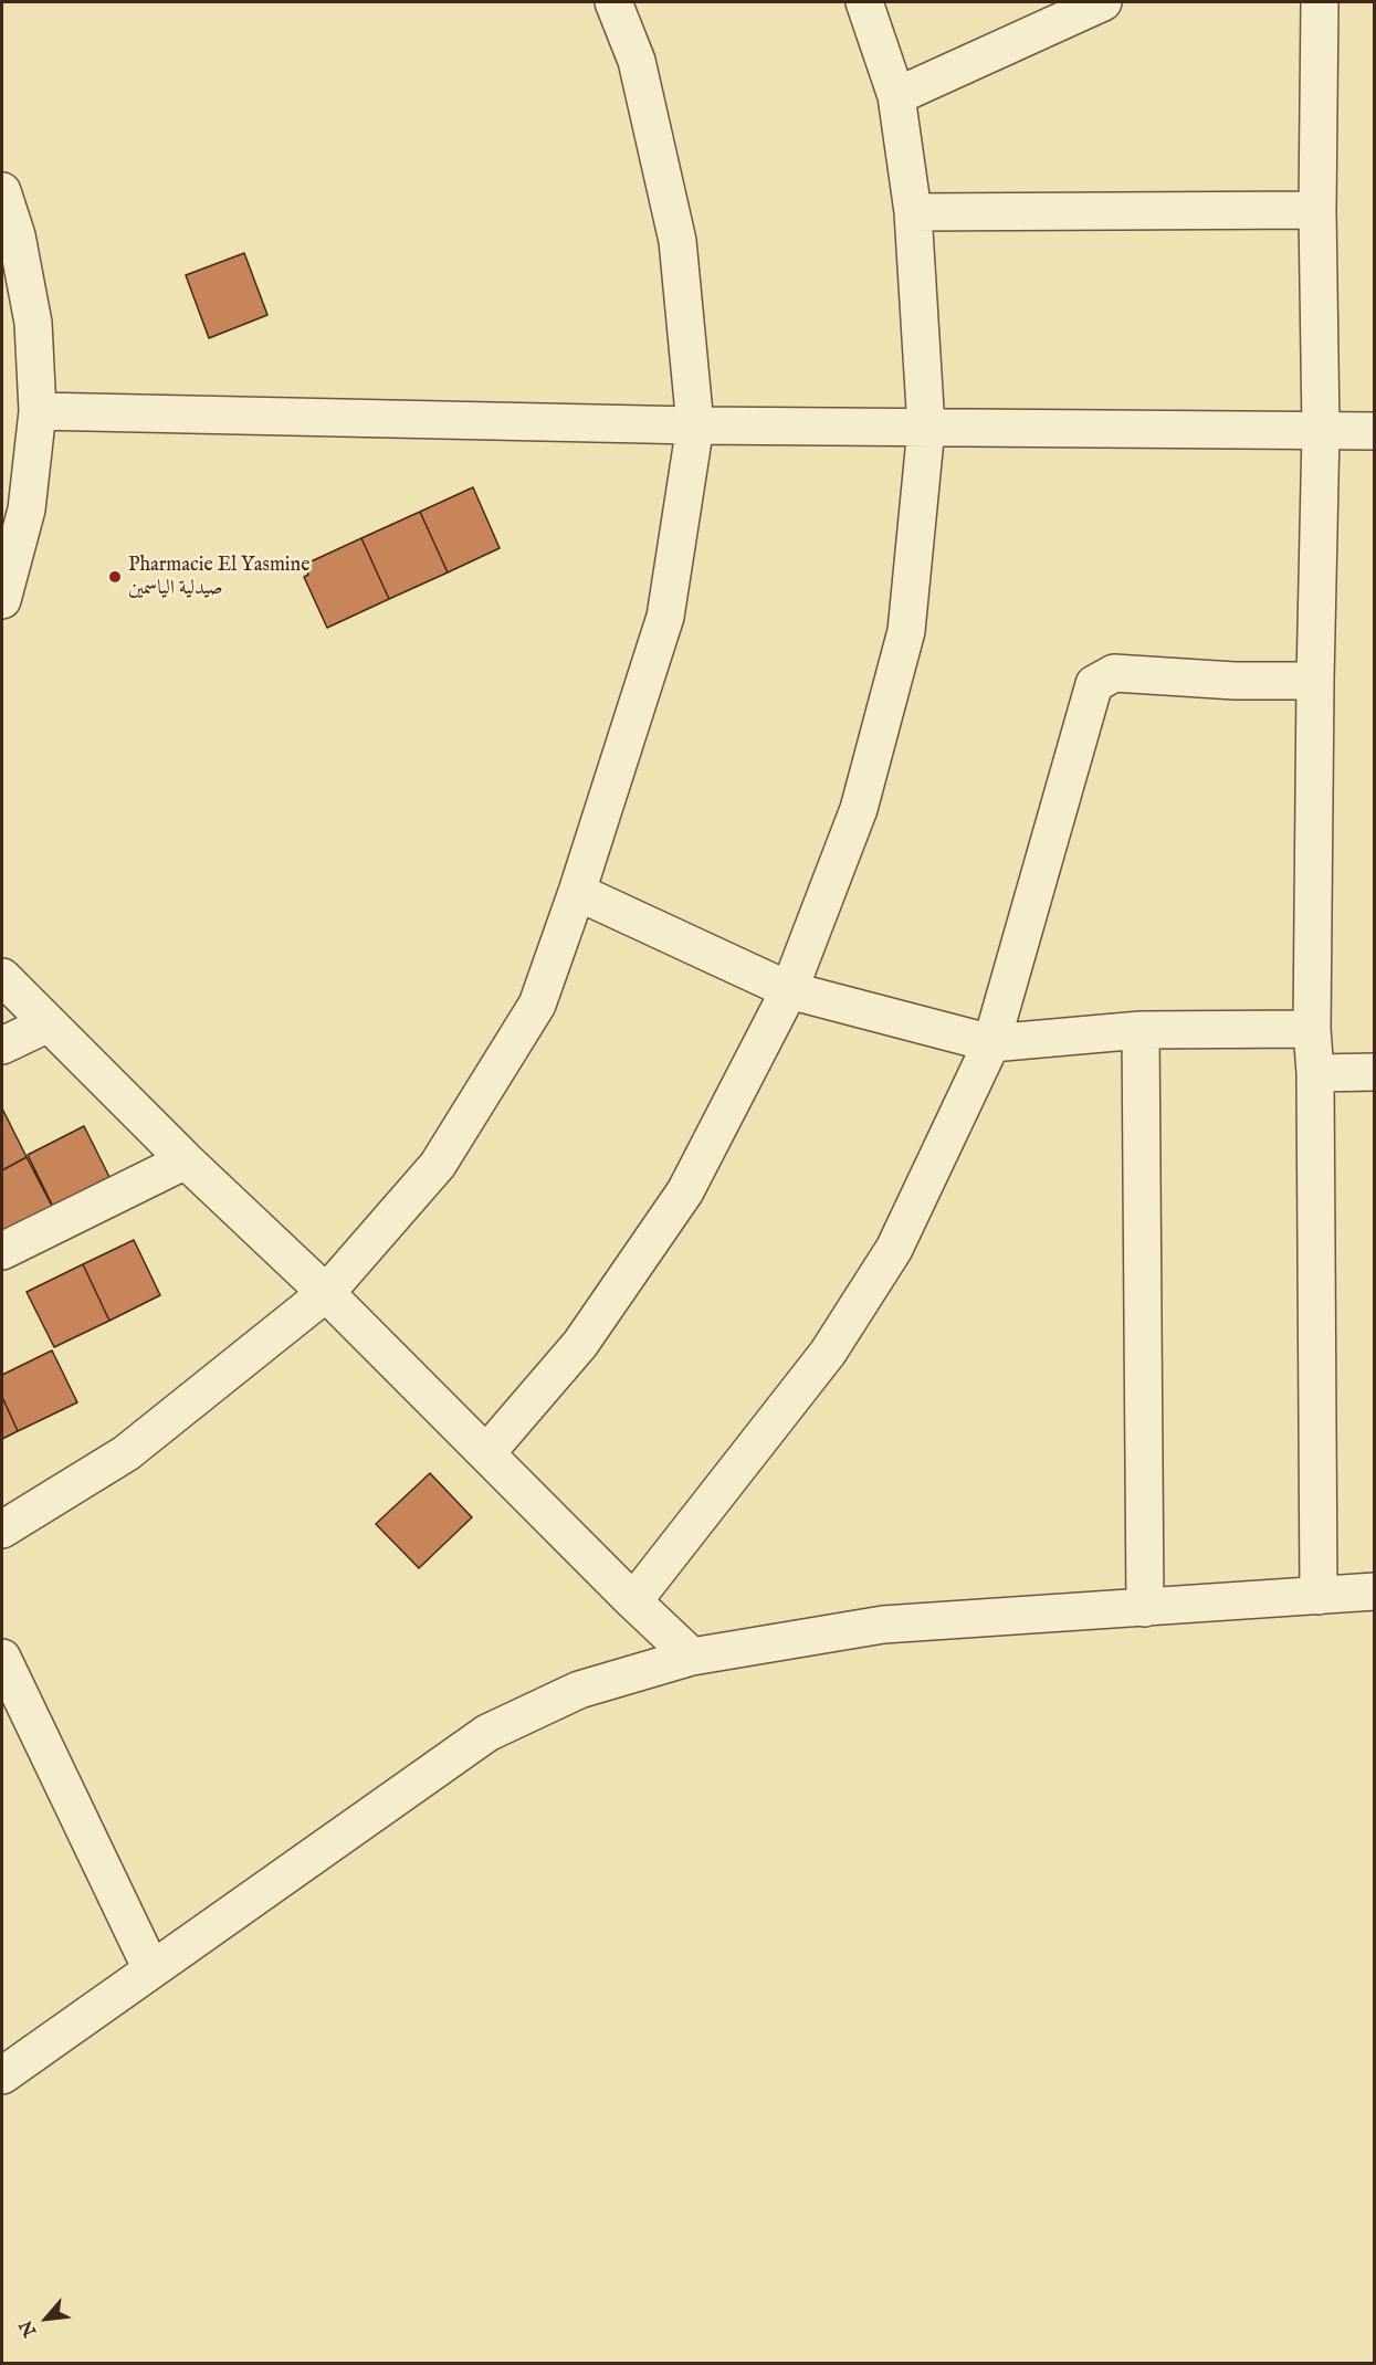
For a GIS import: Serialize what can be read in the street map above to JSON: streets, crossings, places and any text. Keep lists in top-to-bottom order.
{
  "places": ["Pharmacie El Yasmine صيدلية الياسمين"],
  "north": "bottom left"
}
